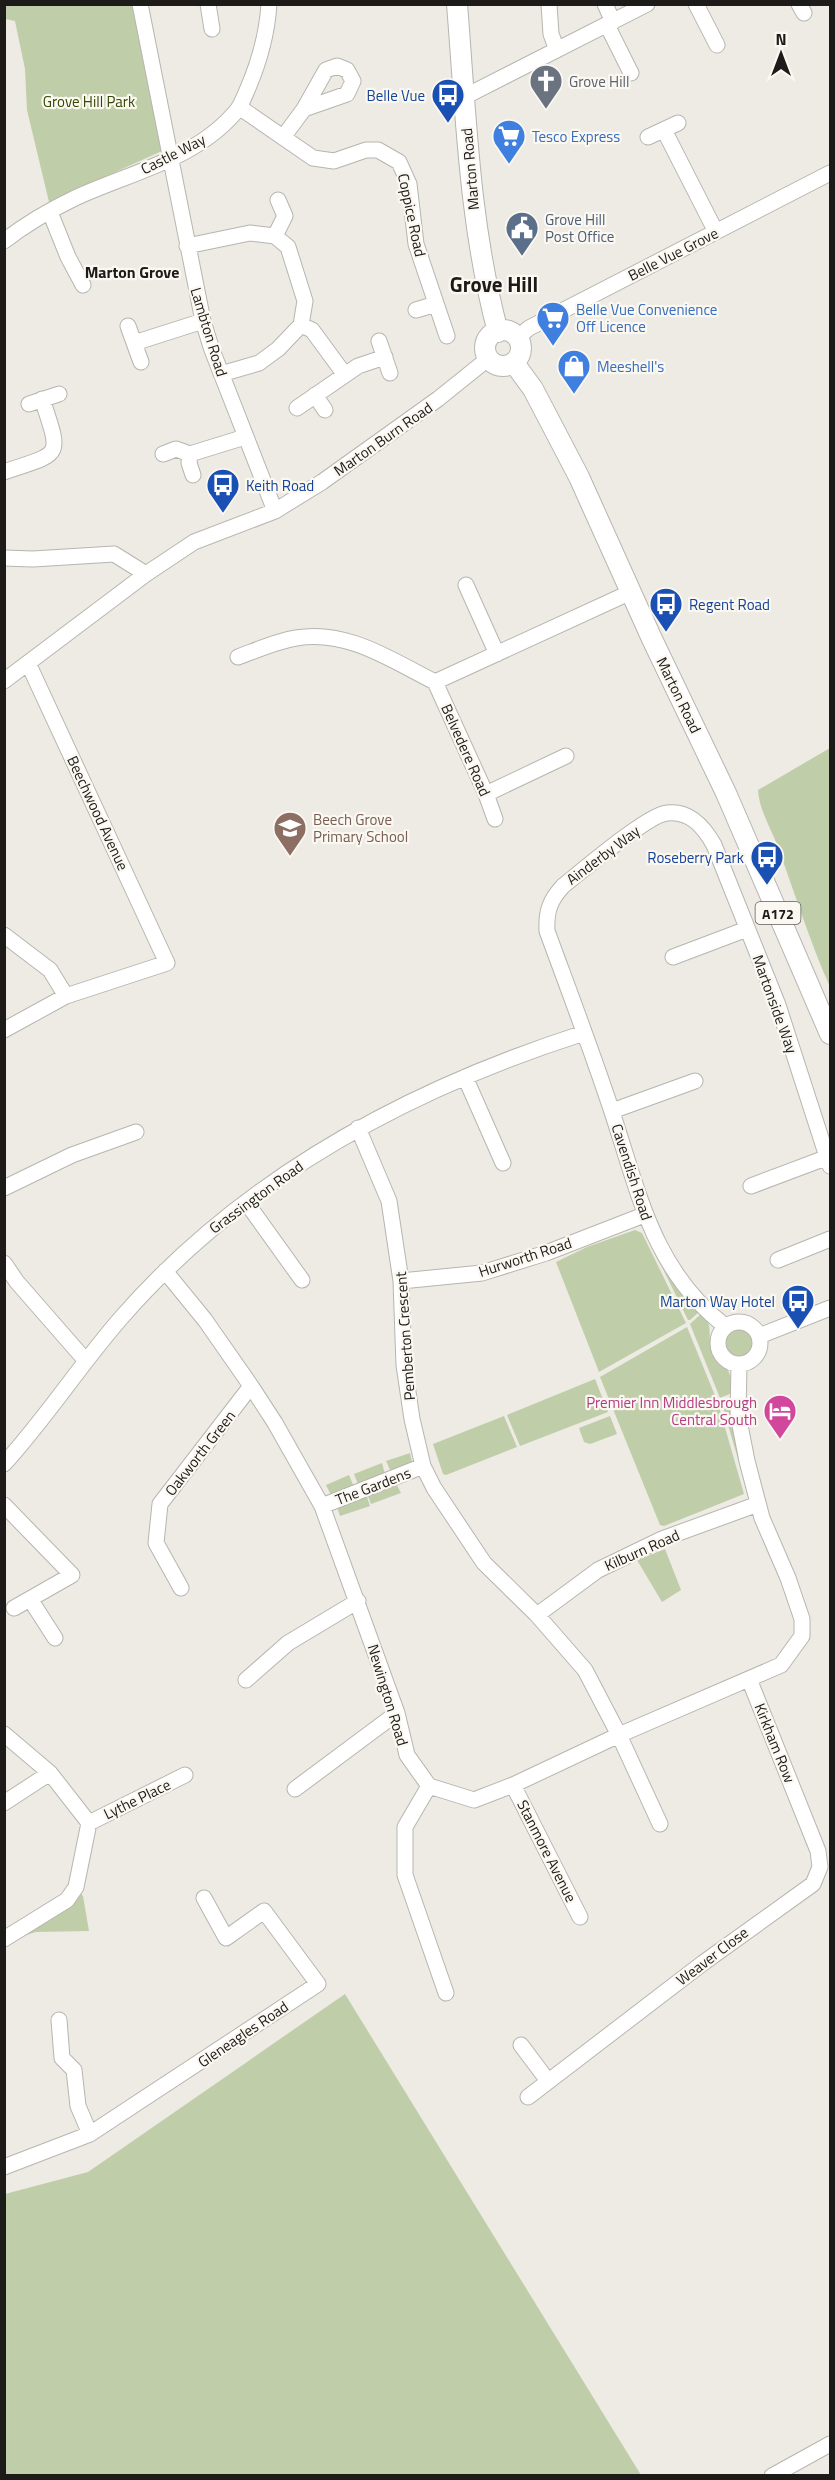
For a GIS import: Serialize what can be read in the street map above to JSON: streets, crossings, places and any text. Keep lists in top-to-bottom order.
{
  "streets": {
    "main road": ["Marton Road", "A172"],
    "street": [
      "Castle Way",
      "Coppice Road",
      "Belle Vue Grove",
      "Lambton Road",
      "Marton Burn Road",
      "Belvedere Road",
      "Beechwood Avenue",
      "Ainderby Way",
      "Martonside Way",
      "Cavendish Road",
      "Grassington Road",
      "Hurworth Road",
      "Pemberton Crescent",
      "Oakworth Green",
      "The Gardens",
      "Kilburn Road",
      "Newington Road",
      "Kirkham Row",
      "Lythe Place",
      "Stanmore Avenue",
      "Weaver Close",
      "Gleneagles Road"
    ]
  },
  "crossings": [
    ["Castle Way", "Coppice Road"],
    ["Castle Way", "Lambton Road"],
    ["Marton Road", "Belle Vue Grove"],
    ["Marton Road", "Marton Burn Road"],
    ["Belle Vue Grove", "Marton Burn Road"],
    ["Lambton Road", "Marton Burn Road"],
    ["Ainderby Way", "Martonside Way"],
    ["Ainderby Way", "Cavendish Road"],
    ["Ainderby Way", "Grassington Road"],
    ["Cavendish Road", "Grassington Road"],
    ["Cavendish Road", "Hurworth Road"],
    ["Grassington Road", "Pemberton Crescent"],
    ["Grassington Road", "Newington Road"],
    ["Hurworth Road", "Pemberton Crescent"],
    ["Pemberton Crescent", "The Gardens"],
    ["Pemberton Crescent", "Kilburn Road"],
    ["Oakworth Green", "Newington Road"],
    ["The Gardens", "Newington Road"],
    ["Kirkham Row", "Weaver Close"]
  ],
  "districts": ["Marton Grove", "Grove Hill"],
  "parks": ["Grove Hill Park"],
  "places": {
    "church": ["Grove Hill"],
    "bus stop": [
      "Belle Vue",
      "Keith Road",
      "Regent Road",
      "Roseberry Park",
      "Marton Way Hotel"
    ],
    "supermarket": ["Tesco Express", "Belle Vue Convenience Off Licence"],
    "public building": ["Grove Hill Post Office"],
    "shop": ["Meeshell's"],
    "school or university": ["Beech Grove Primary School"],
    "hotel": ["Premier Inn Middlesbrough Central South"]
  },
  "north": "top"
}
